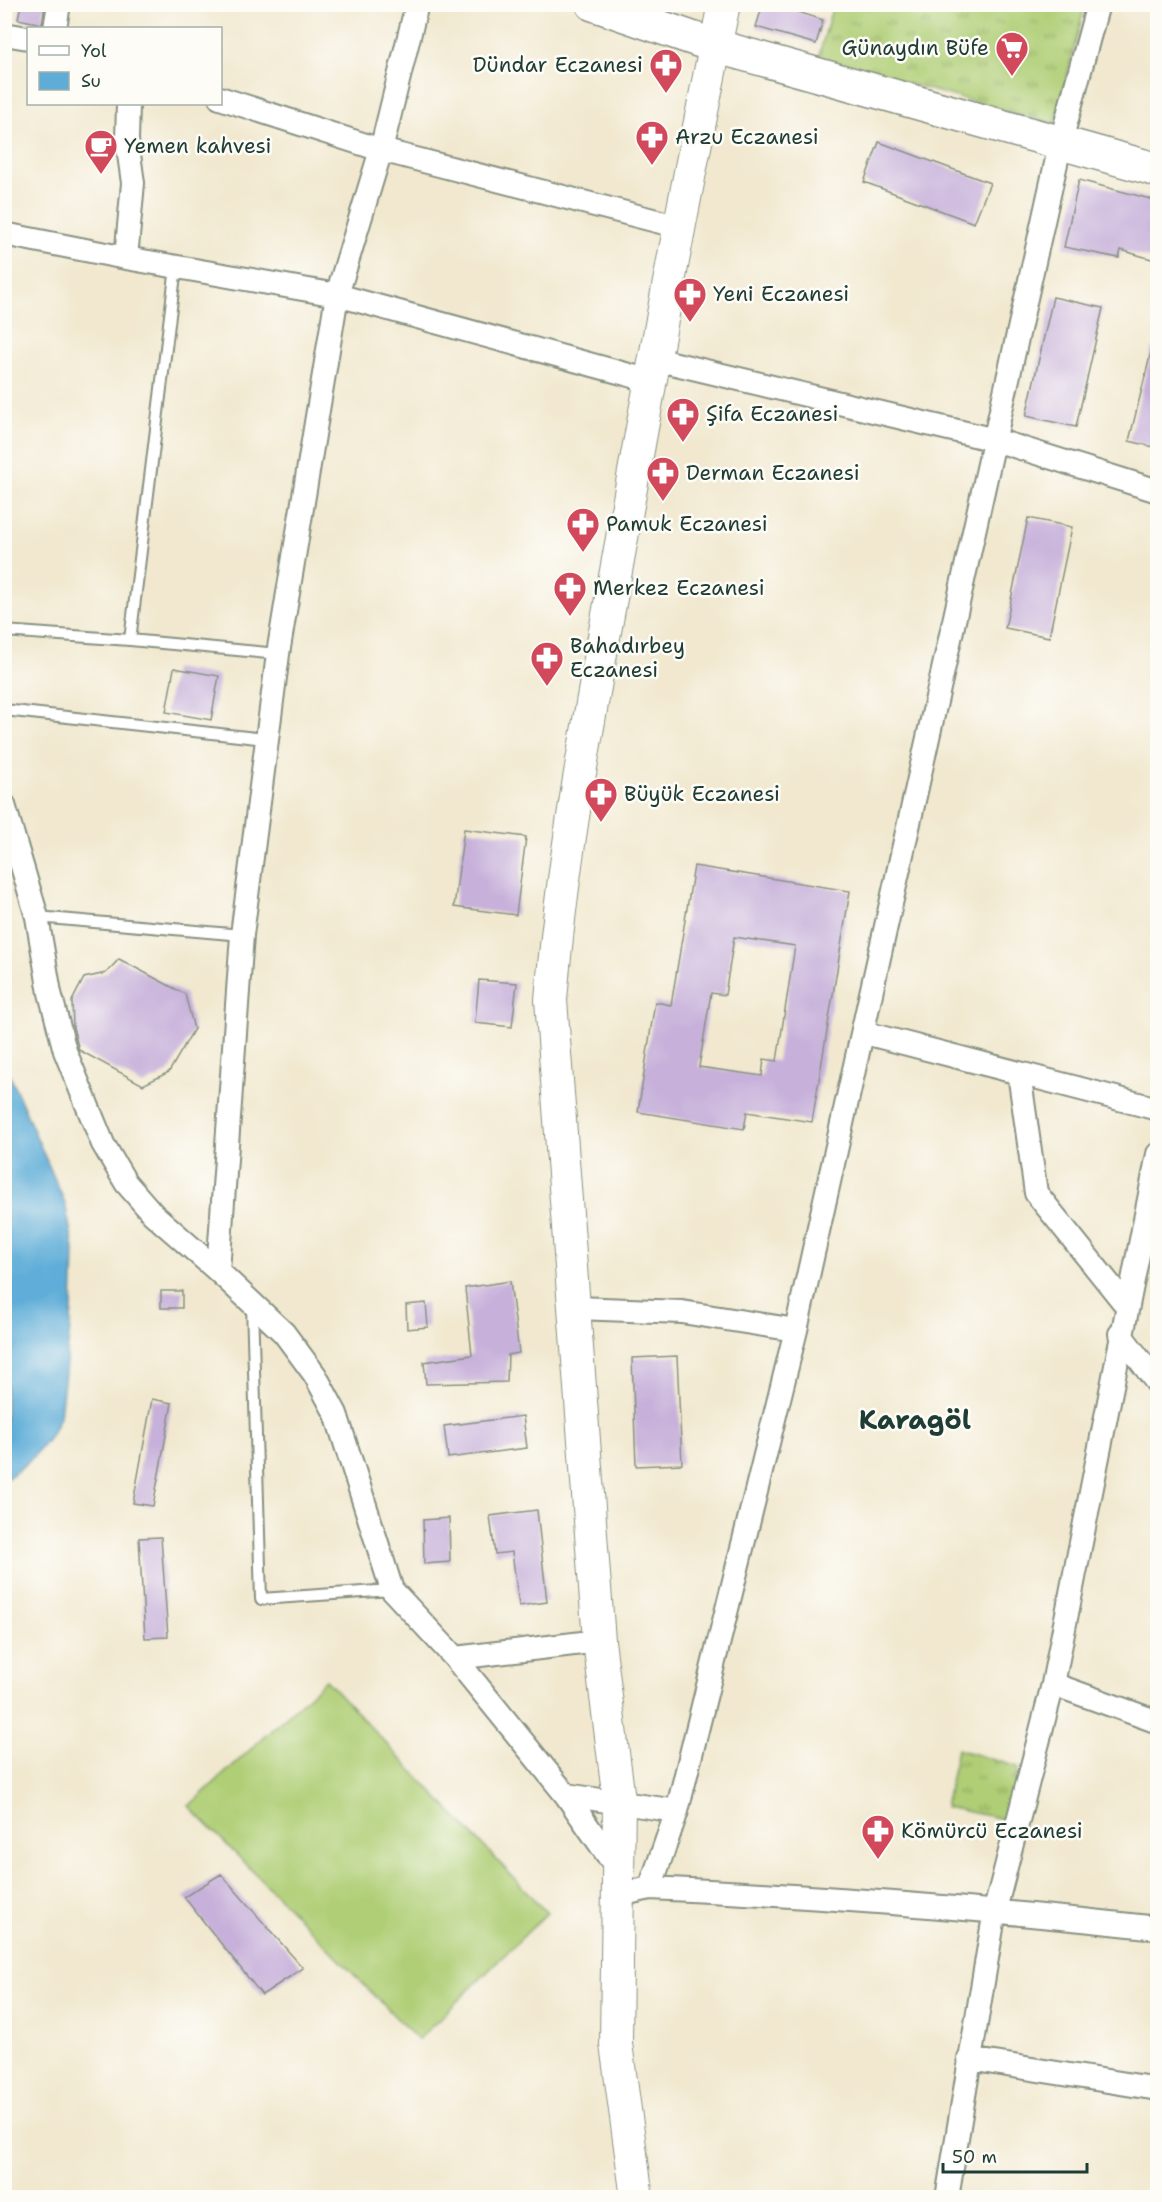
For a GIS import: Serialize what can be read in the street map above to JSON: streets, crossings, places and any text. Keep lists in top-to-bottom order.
{
  "districts": ["Karagöl"],
  "places": {
    "supermarket": ["Günaydın Büfe"],
    "pharmacy": [
      "Dündar Eczanesi",
      "Arzu Eczanesi",
      "Yeni Eczanesi",
      "Şifa Eczanesi",
      "Derman Eczanesi",
      "Pamuk Eczanesi",
      "Merkez Eczanesi",
      "Bahadırbey Eczanesi",
      "Büyük Eczanesi",
      "Kömürcü Eczanesi"
    ],
    "cafe": ["Yemen kahvesi"]
  },
  "legend": ["Yol", "Su"],
  "scale_bar": "50 m"
}
